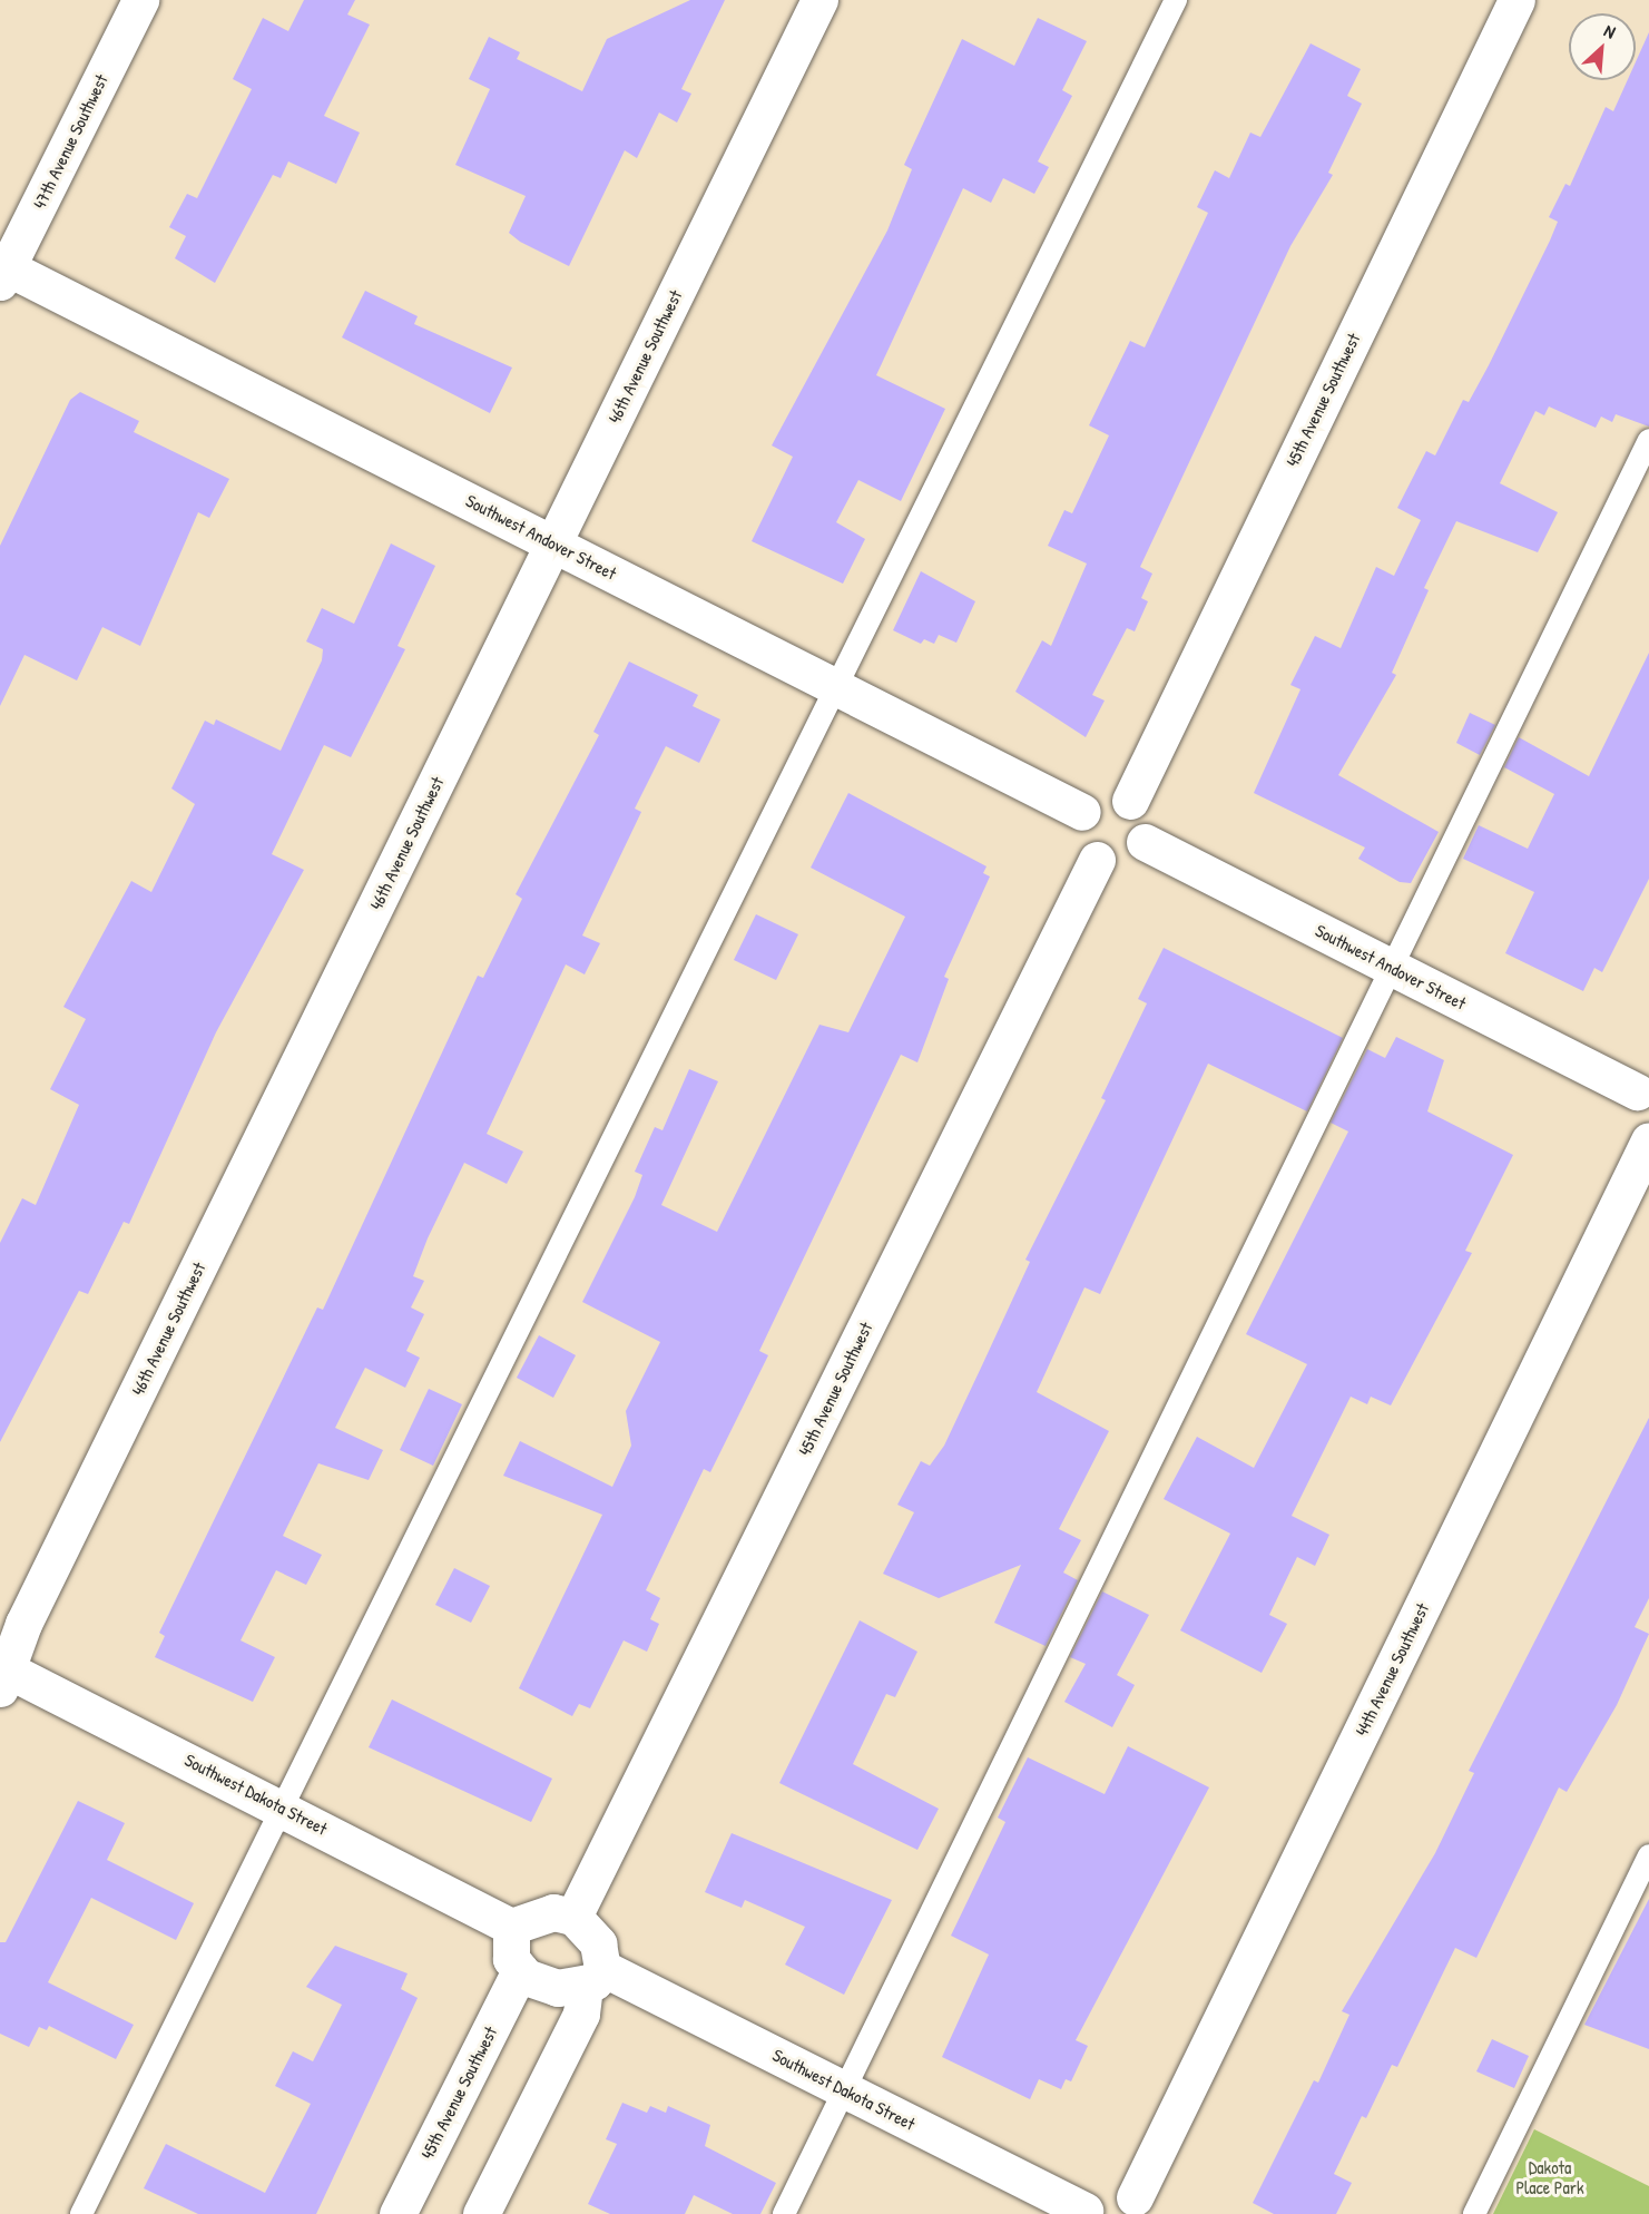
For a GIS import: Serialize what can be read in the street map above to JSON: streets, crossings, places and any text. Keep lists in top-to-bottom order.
{
  "streets": {
    "street": [
      "47th Avenue Southwest",
      "46th Avenue Southwest",
      "45th Avenue Southwest",
      "Southwest Andover Street",
      "44th Avenue Southwest",
      "Southwest Dakota Street"
    ]
  },
  "crossings": [
    ["47th Avenue Southwest", "Southwest Andover Street"],
    ["46th Avenue Southwest", "Southwest Andover Street"],
    ["46th Avenue Southwest", "Southwest Dakota Street"],
    ["45th Avenue Southwest", "Southwest Andover Street"],
    ["45th Avenue Southwest", "Southwest Dakota Street"]
  ],
  "parks": ["Dakota Place Park"],
  "north": "top right"
}
